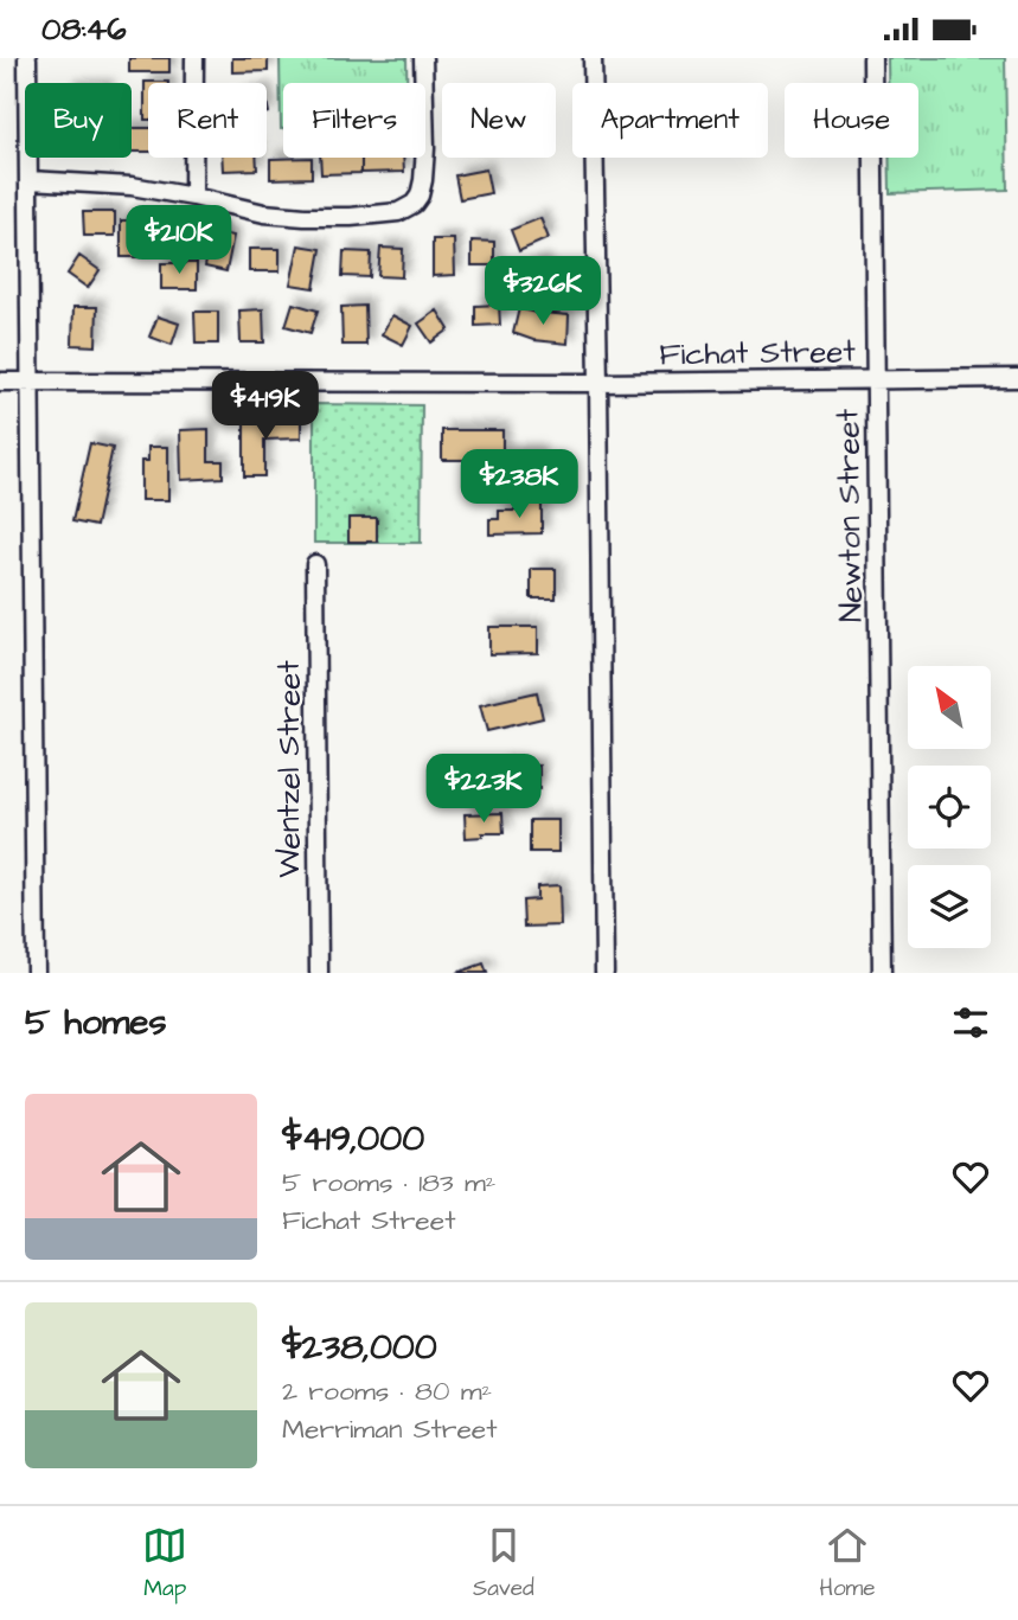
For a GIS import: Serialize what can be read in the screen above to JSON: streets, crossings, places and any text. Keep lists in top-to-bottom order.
{
  "streets": {
    "street": ["Fichat Street", "Newton Street", "Wentzel Street"]
  },
  "crossings": [
    ["Fichat Street", "Newton Street"]
  ],
  "north": "top left",
  "page": {
    "status": "08:46",
    "chip": [
      "Buy",
      "Rent",
      "Filters",
      "New",
      "Apartment",
      "House"
    ],
    "price": [
      "$210K",
      "$326K",
      "$419K",
      "$238K",
      "$223K"
    ],
    "heading": "5 homes",
    "list": [
      {
        "name": "$419,000",
        "note": "5 rooms · 183 m² · Fichat Street"
      },
      {
        "name": "$238,000",
        "note": "2 rooms · 80 m² · Merriman Street"
      }
    ],
    "tabs": ["Map", "Saved", "Home"]
  }
}
